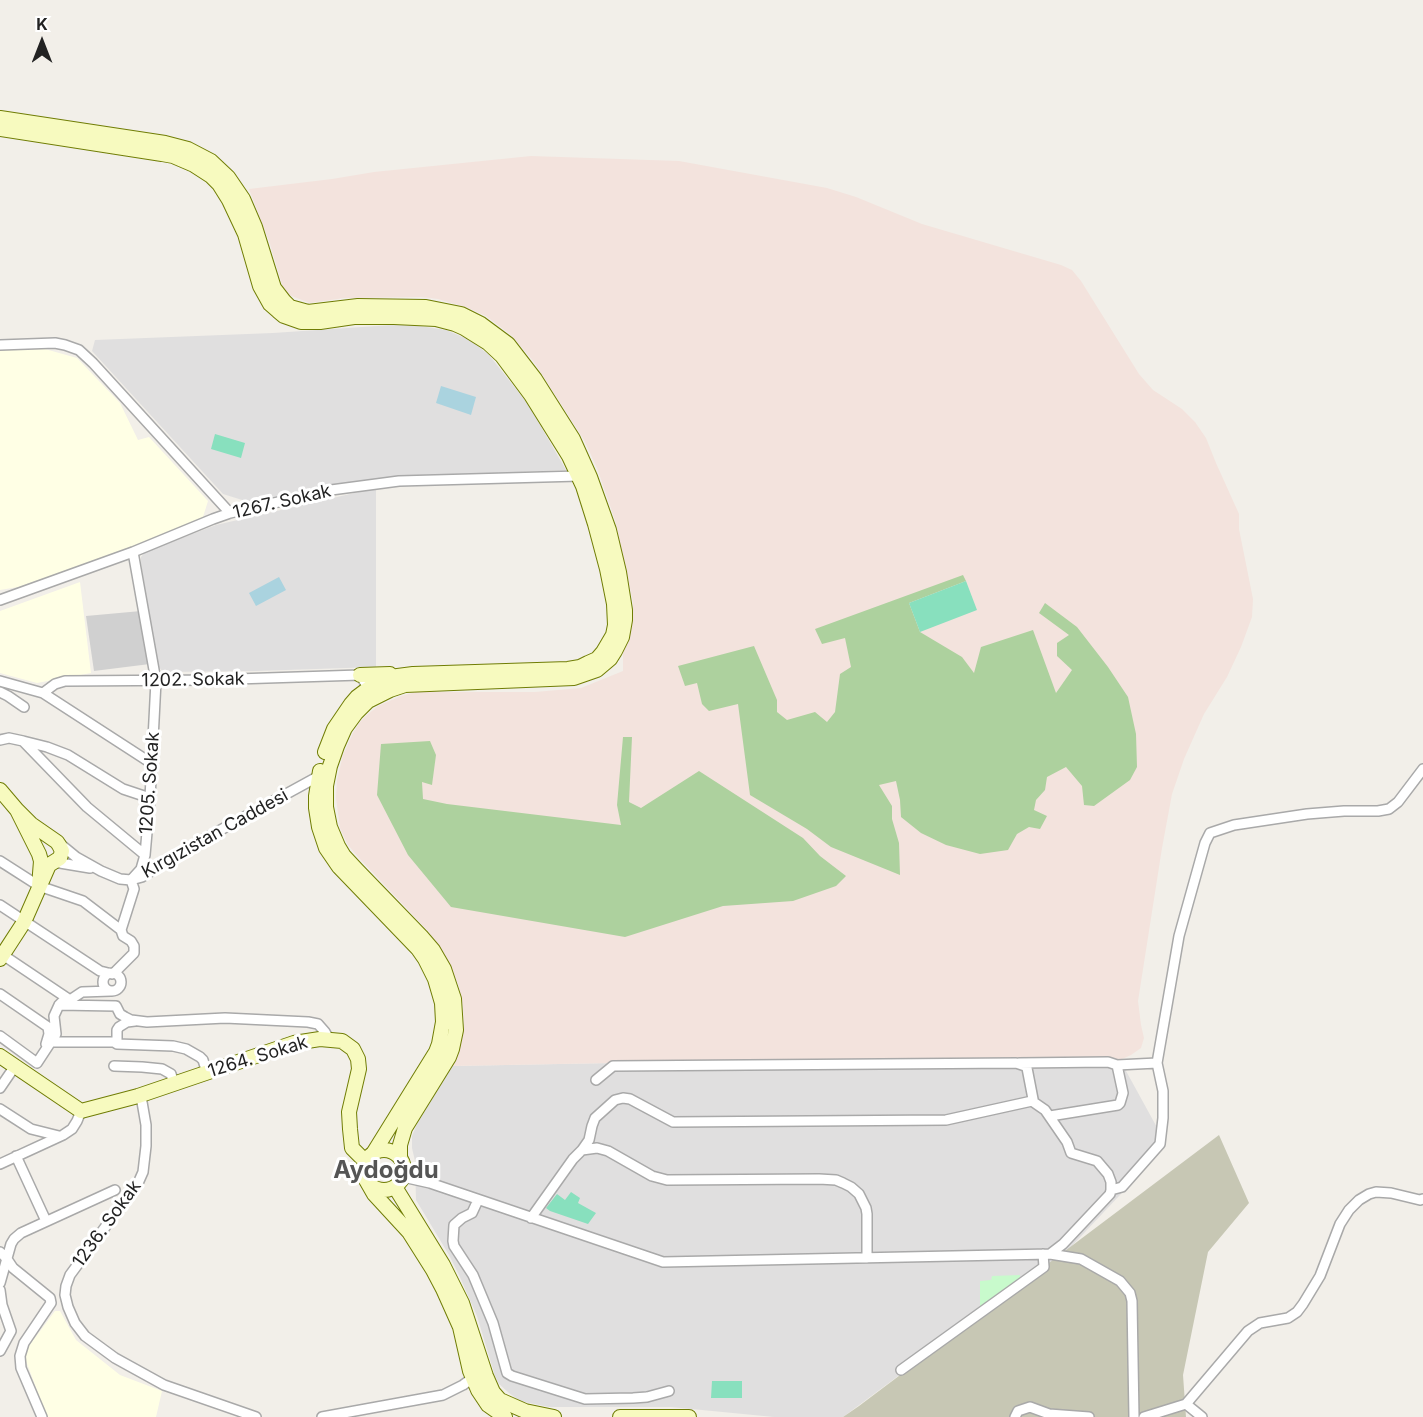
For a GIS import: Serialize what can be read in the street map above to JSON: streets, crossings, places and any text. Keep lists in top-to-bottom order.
{
  "streets": {
    "main road": ["Kırgızistan Caddesi", "1264. Sokak"],
    "street": [
      "1267. Sokak",
      "1202. Sokak",
      "1205. Sokak",
      "1236. Sokak"
    ]
  },
  "crossings": [
    ["1267. Sokak", "1205. Sokak"],
    ["1202. Sokak", "1205. Sokak"],
    ["1205. Sokak", "Kırgızistan Caddesi"],
    ["1264. Sokak", "1236. Sokak"]
  ],
  "districts": ["Aydoğdu"],
  "north": "top"
}
